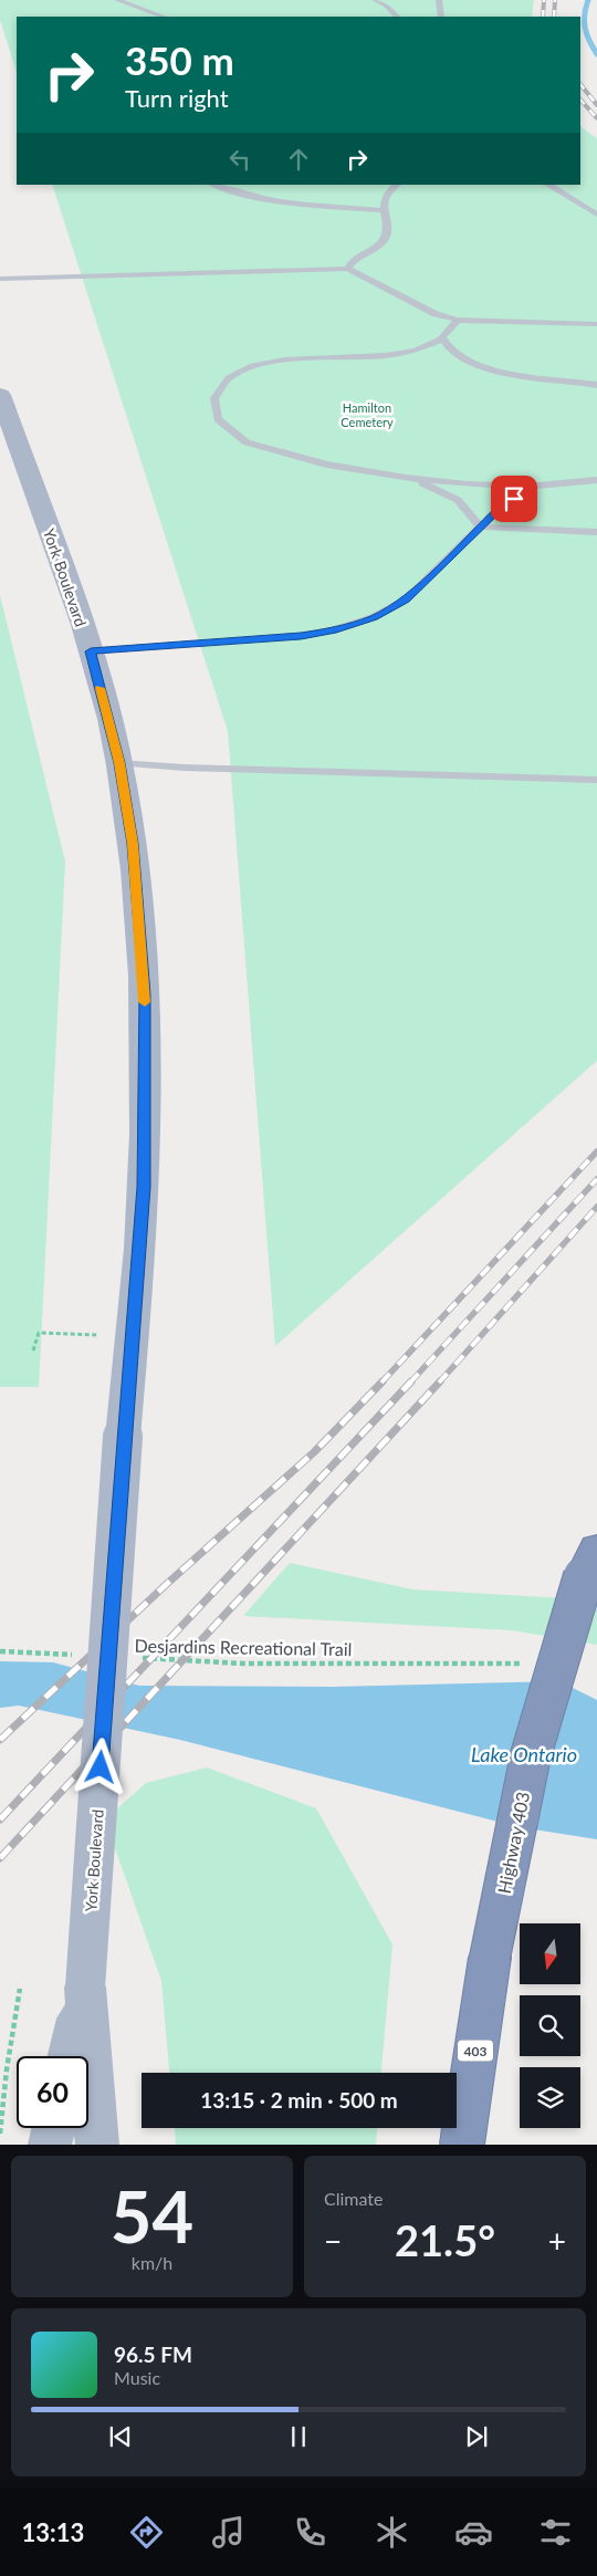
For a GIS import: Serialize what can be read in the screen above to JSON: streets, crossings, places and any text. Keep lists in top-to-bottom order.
{
  "streets": {
    "highway": ["Highway 403", "403"],
    "main road": ["York Boulevard"],
    "path": ["Desjardins Recreational Trail"]
  },
  "water": ["Lake Ontario"],
  "parks": ["Hamilton Cemetery"],
  "north": "bottom",
  "page": {
    "turn": ["350 m", "Turn right"],
    "limit": "60",
    "trip": "13:15 · 2 min · 500 m",
    "tile": [
      ["54", "km/h"],
      "Climate"
    ],
    "heat": ["−", "21.5°", "+"],
    "song": ["96.5 FM", "Music"],
    "tabs": "13:13"
  }
}
